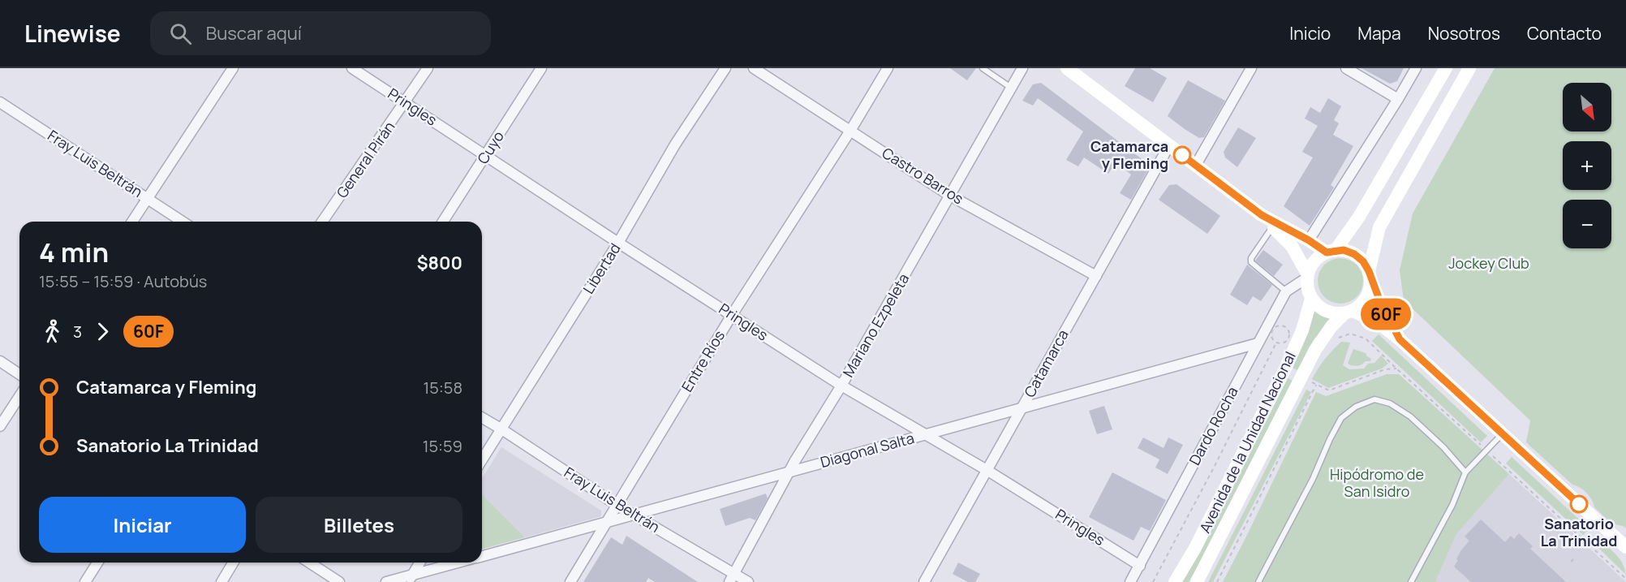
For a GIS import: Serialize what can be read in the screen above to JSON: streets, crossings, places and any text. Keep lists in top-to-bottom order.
{
  "streets": {
    "main road": ["Avenida de la Unidad Nacional"],
    "street": [
      "Pringles",
      "Cuyo",
      "General Pirán",
      "Fray Luis Beltrán",
      "Castro Barros",
      "Libertad",
      "Mariano Ezpeleta",
      "Entre Ríos",
      "Catamarca",
      "Dardo Rocha",
      "Diagonal Salta"
    ]
  },
  "crossings": [
    ["Pringles", "Cuyo"],
    ["Pringles", "General Pirán"],
    ["Pringles", "Libertad"],
    ["Pringles", "Mariano Ezpeleta"],
    ["Pringles", "Entre Ríos"],
    ["Pringles", "Catamarca"],
    ["Pringles", "Dardo Rocha"],
    ["Pringles", "Diagonal Salta"],
    ["Fray Luis Beltrán", "Libertad"],
    ["Fray Luis Beltrán", "Mariano Ezpeleta"],
    ["Fray Luis Beltrán", "Entre Ríos"],
    ["Fray Luis Beltrán", "Diagonal Salta"],
    ["Castro Barros", "Mariano Ezpeleta"],
    ["Castro Barros", "Entre Ríos"],
    ["Castro Barros", "Catamarca"],
    ["Mariano Ezpeleta", "Diagonal Salta"],
    ["Entre Ríos", "Diagonal Salta"],
    ["Catamarca", "Diagonal Salta"],
    ["Dardo Rocha", "Avenida de la Unidad Nacional"],
    ["Dardo Rocha", "Diagonal Salta"]
  ],
  "parks": ["Jockey Club", "Hipódromo de San Isidro"],
  "places": ["Catamarca y Fleming", "Sanatorio La Trinidad"],
  "lines": ["bus line 60F"],
  "north": "bottom right",
  "page": {
    "header": "Linewise",
    "search": "Buscar aquí",
    "nav": [
      "Inicio",
      "Mapa",
      "Nosotros",
      "Contacto"
    ],
    "on_map": "60F",
    "map_buttons": ["+", "−"],
    "heading": ["4 min", "15:55 – 15:59 · Autobús", "$800"],
    "legs": ["3", "60F"],
    "list": [
      {
        "name": "Catamarca y Fleming",
        "value": "15:58"
      },
      {
        "name": "Sanatorio La Trinidad",
        "value": "15:59"
      }
    ],
    "buttons": ["Iniciar", "Billetes"]
  }
}
